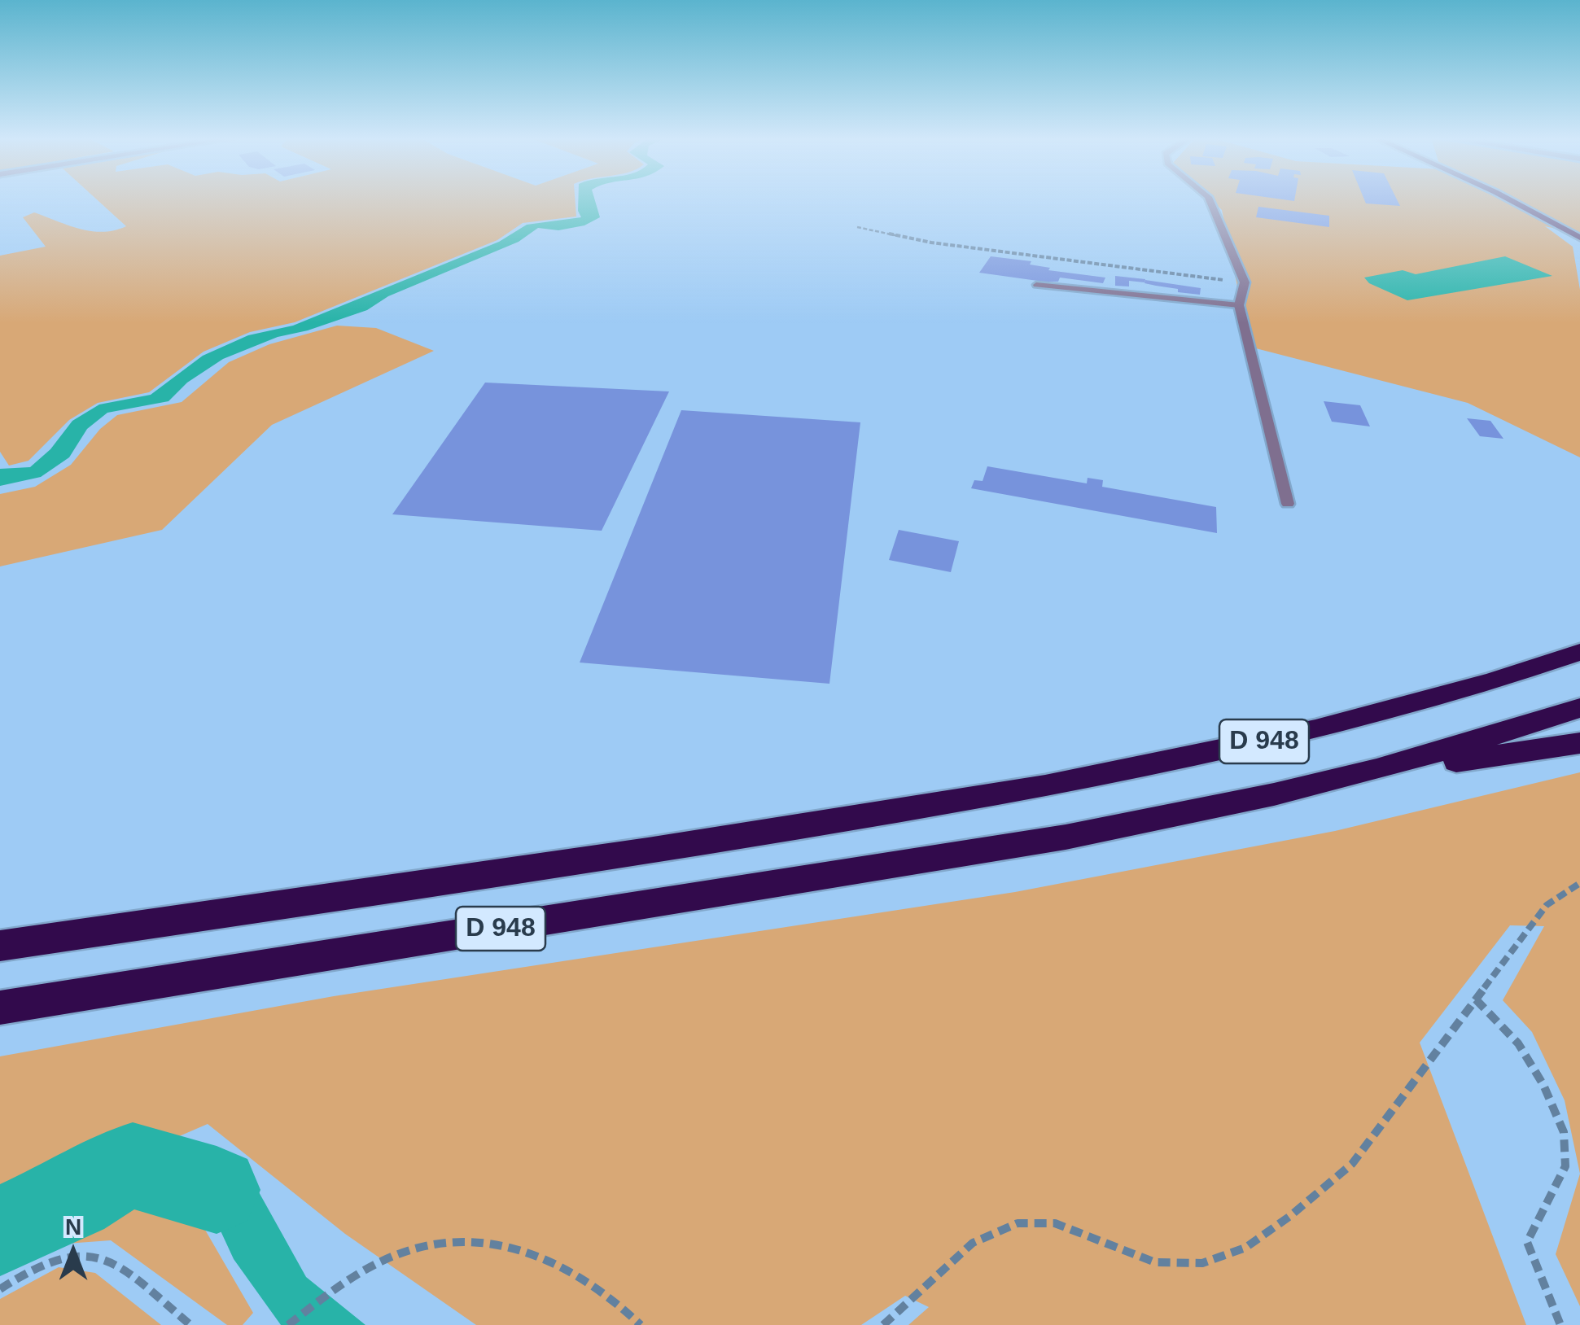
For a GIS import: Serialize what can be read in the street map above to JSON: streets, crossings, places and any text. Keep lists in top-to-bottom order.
{
  "streets": {
    "highway": ["D 948"]
  },
  "north": "top"
}
